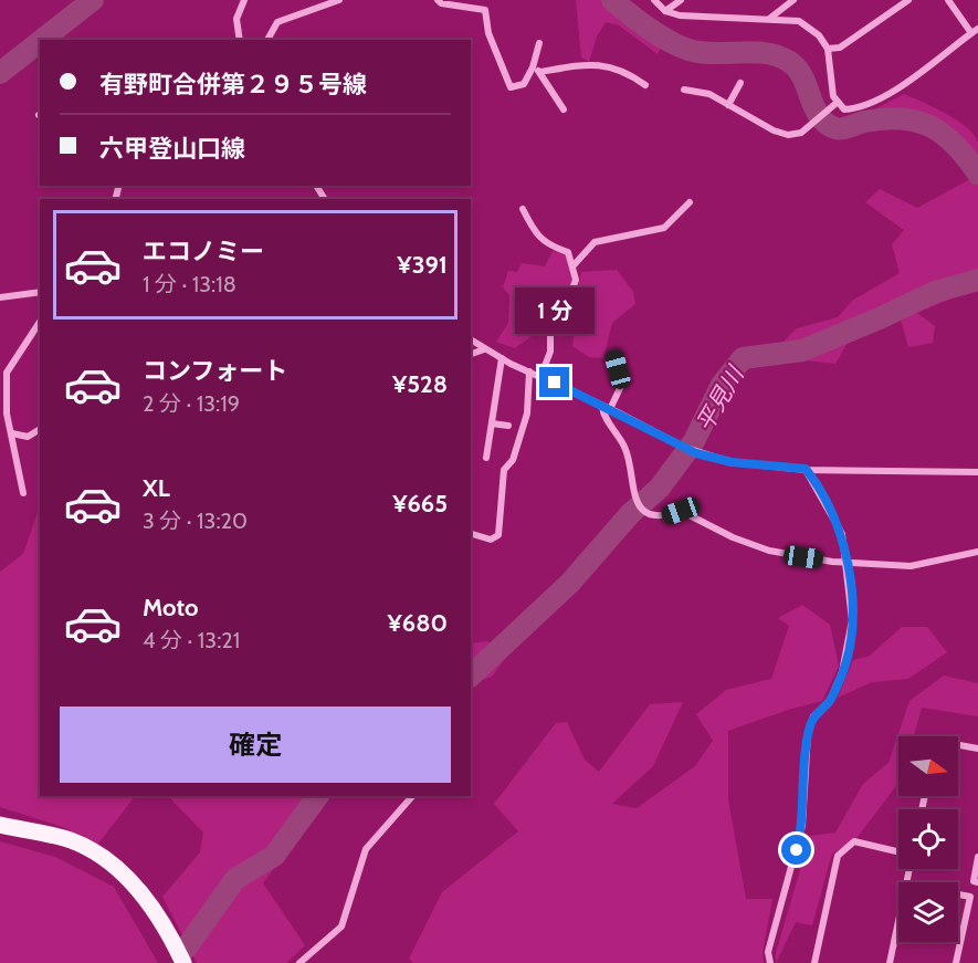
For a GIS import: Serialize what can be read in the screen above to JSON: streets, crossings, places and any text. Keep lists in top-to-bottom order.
{
  "water": ["平見川"],
  "north": "right",
  "page": {
    "banner": ["有野町合併第２９５号線", "六甲登山口線"],
    "list": [
      {
        "name": "エコノミー",
        "note": "1 分 · 13:18",
        "value": "¥391"
      },
      {
        "name": "コンフォート",
        "note": "2 分 · 13:19",
        "value": "¥528"
      },
      {
        "name": "XL",
        "note": "3 分 · 13:20",
        "value": "¥665"
      },
      {
        "name": "Moto",
        "note": "4 分 · 13:21",
        "value": "¥680"
      }
    ],
    "bubble": "1 分",
    "buttons": "確定"
  }
}
